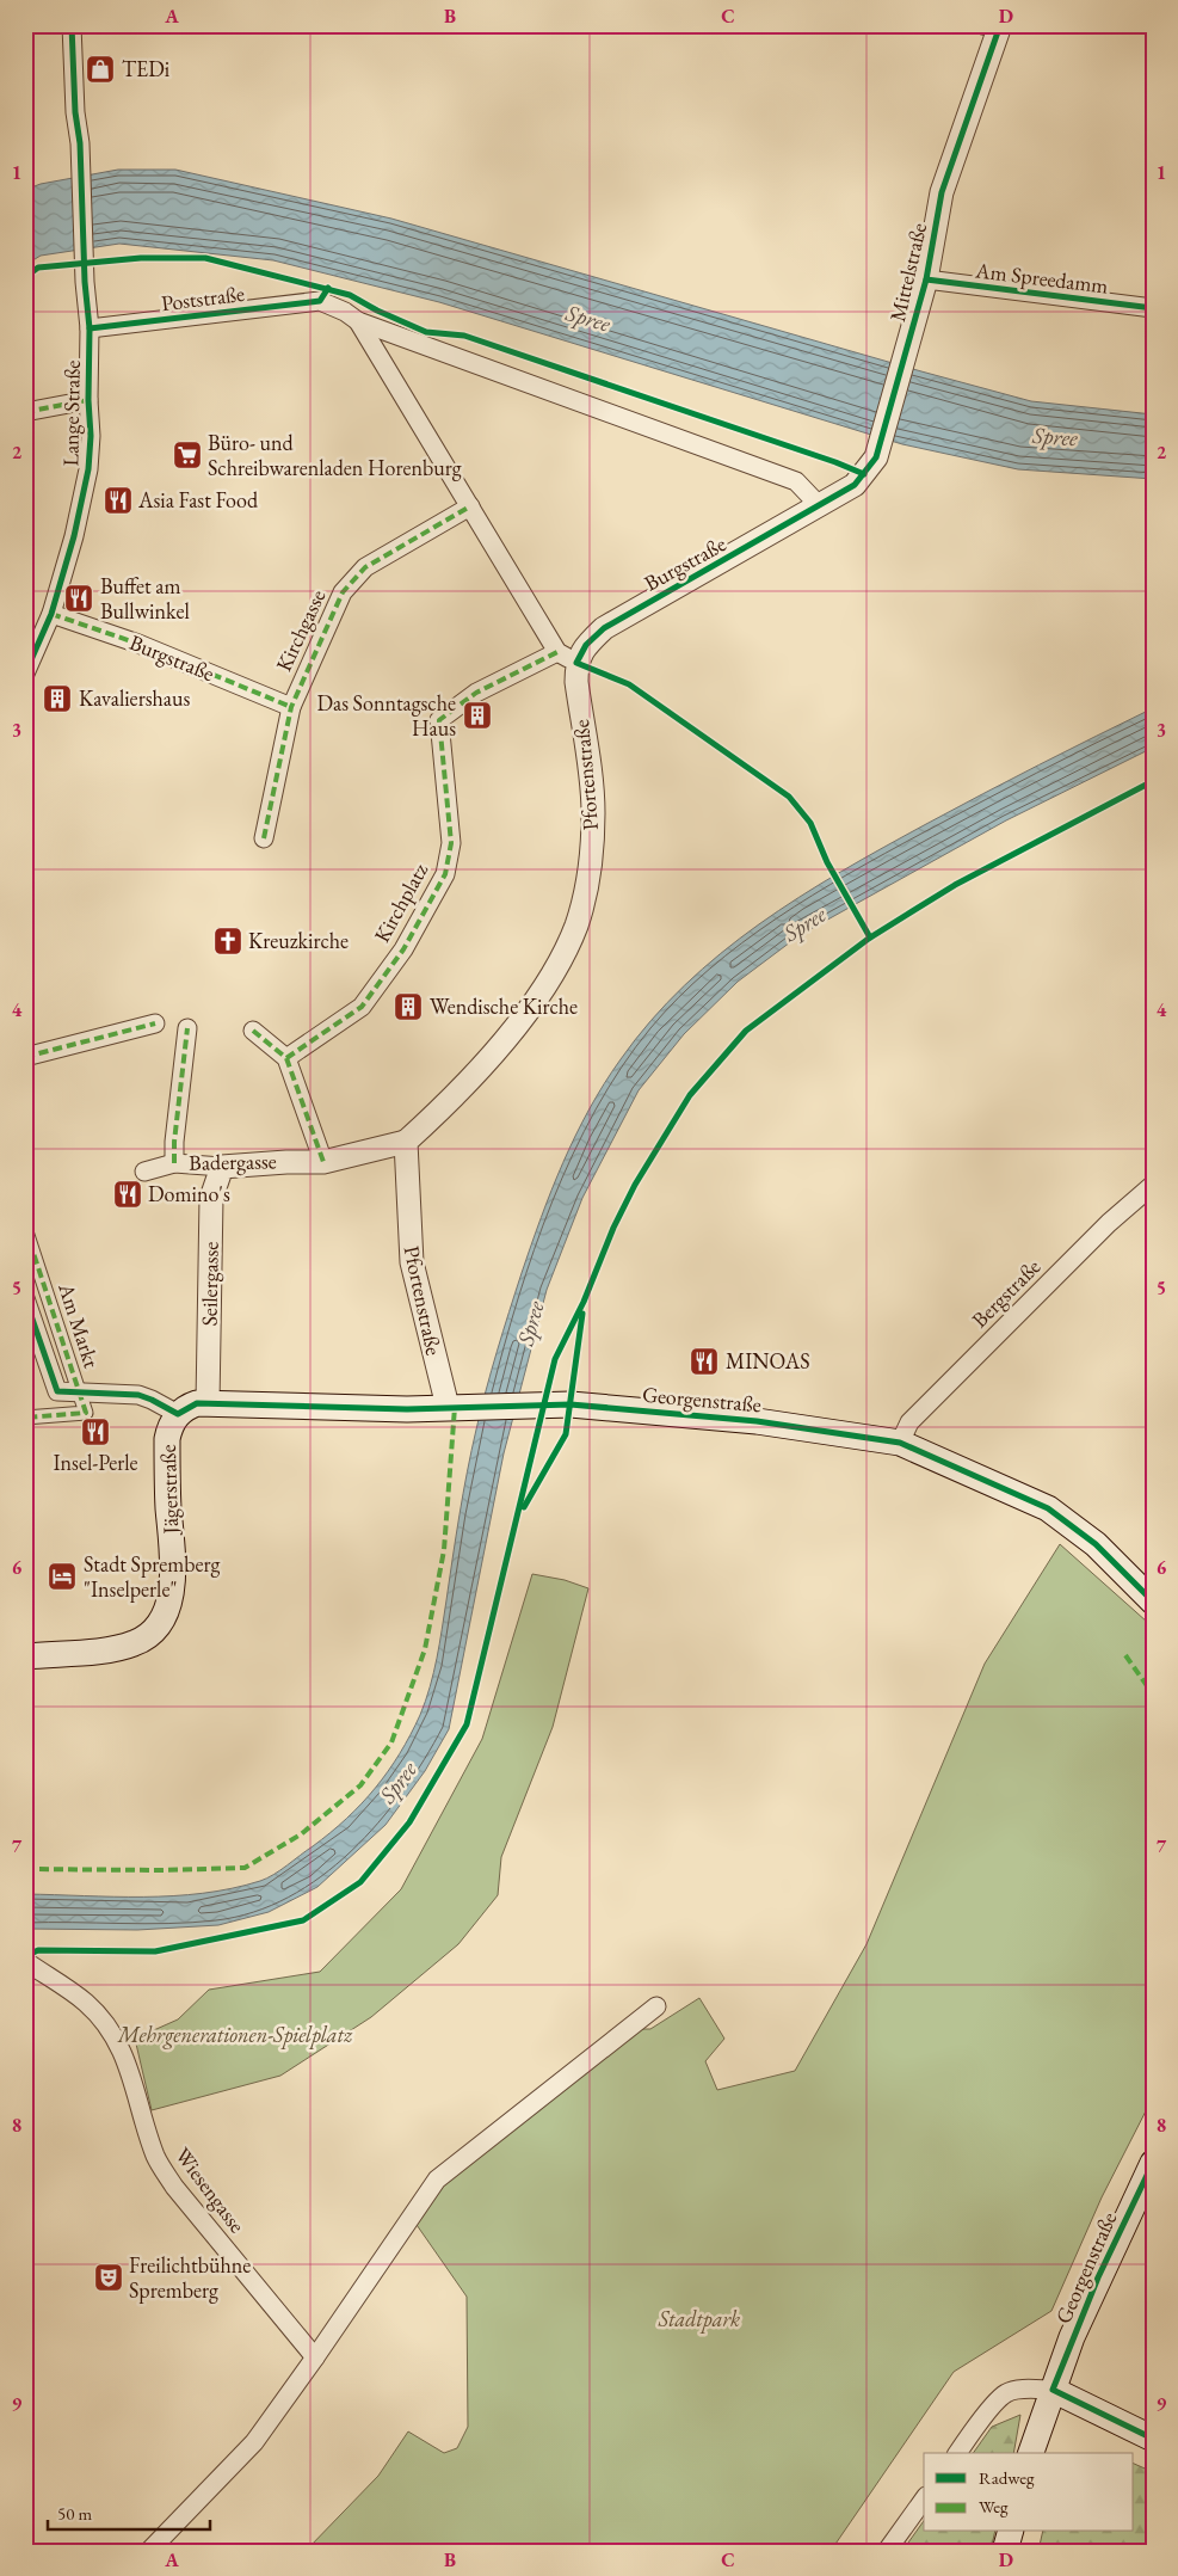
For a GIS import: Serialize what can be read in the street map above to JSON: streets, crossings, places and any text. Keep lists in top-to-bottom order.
{
  "streets": {
    "main road": ["Georgenstraße", "Jägerstraße"],
    "street": [
      "Mittelstraße",
      "Am Spreedamm",
      "Poststraße",
      "Lange Straße",
      "Burgstraße",
      "Kirchgasse",
      "Pfortenstraße",
      "Kirchplatz",
      "Badergasse",
      "Seilergasse",
      "Bergstraße",
      "Am Markt",
      "Wiesengasse"
    ]
  },
  "crossings": [
    ["Mittelstraße", "Am Spreedamm"],
    ["Mittelstraße", "Poststraße"],
    ["Mittelstraße", "Burgstraße"],
    ["Poststraße", "Lange Straße"],
    ["Poststraße", "Burgstraße"],
    ["Lange Straße", "Burgstraße"],
    ["Burgstraße", "Kirchgasse"],
    ["Burgstraße", "Pfortenstraße"],
    ["Burgstraße", "Kirchplatz"],
    ["Pfortenstraße", "Badergasse"],
    ["Pfortenstraße", "Georgenstraße"],
    ["Badergasse", "Seilergasse"],
    ["Seilergasse", "Georgenstraße"],
    ["Seilergasse", "Jägerstraße"],
    ["Bergstraße", "Georgenstraße"],
    ["Georgenstraße", "Jägerstraße"]
  ],
  "water": ["Spree"],
  "parks": ["Mehrgenerationen-Spielplatz", "Stadtpark"],
  "places": {
    "shop": ["TEDi"],
    "supermarket": ["Büro- und Schreibwarenladen Horenburg"],
    "restaurant": [
      "Asia Fast Food",
      "Buffet am Bullwinkel",
      "Domino's",
      "MINOAS",
      "Insel-Perle"
    ],
    "building": ["Kavaliershaus", "Das Sonntagsche Haus", "Wendische Kirche"],
    "church": ["Kreuzkirche"],
    "hotel": ["Stadt Spremberg \"Inselperle\""],
    "theatre": ["Freilichtbühne Spremberg"]
  },
  "legend": ["Radweg", "Weg"],
  "scale_bar": "50 m",
  "grid": {
    "columns": [
      "A",
      "B",
      "C",
      "D"
    ],
    "rows": [
      "1",
      "2",
      "3",
      "4",
      "5",
      "6",
      "7",
      "8",
      "9"
    ]
  }
}
